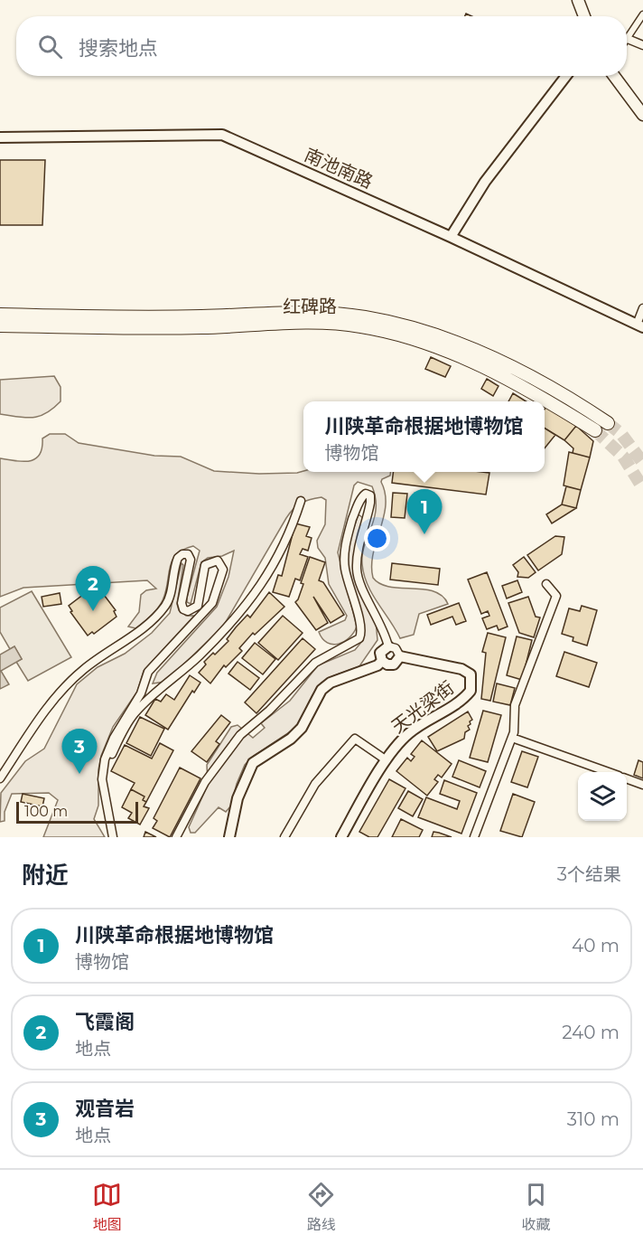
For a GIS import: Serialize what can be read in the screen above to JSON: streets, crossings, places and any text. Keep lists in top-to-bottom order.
{
  "streets": {
    "main road": ["红碑路"],
    "street": ["南池南路", "天光梁街"]
  },
  "scale_bar": "100 m",
  "page": {
    "search": "搜索地点",
    "popup": ["川陕革命根据地博物馆", "博物馆"],
    "pins": ["1", "2", "3"],
    "scale": "100 m",
    "heading": ["附近", "3个结果"],
    "list": [
      {
        "mark": "1",
        "name": "川陕革命根据地博物馆",
        "note": "博物馆",
        "value": "40 m"
      },
      {
        "mark": "2",
        "name": "飞霞阁",
        "note": "地点",
        "value": "240 m"
      },
      {
        "mark": "3",
        "name": "观音岩",
        "note": "地点",
        "value": "310 m"
      }
    ],
    "nav": ["地图", "路线", "收藏"]
  }
}
